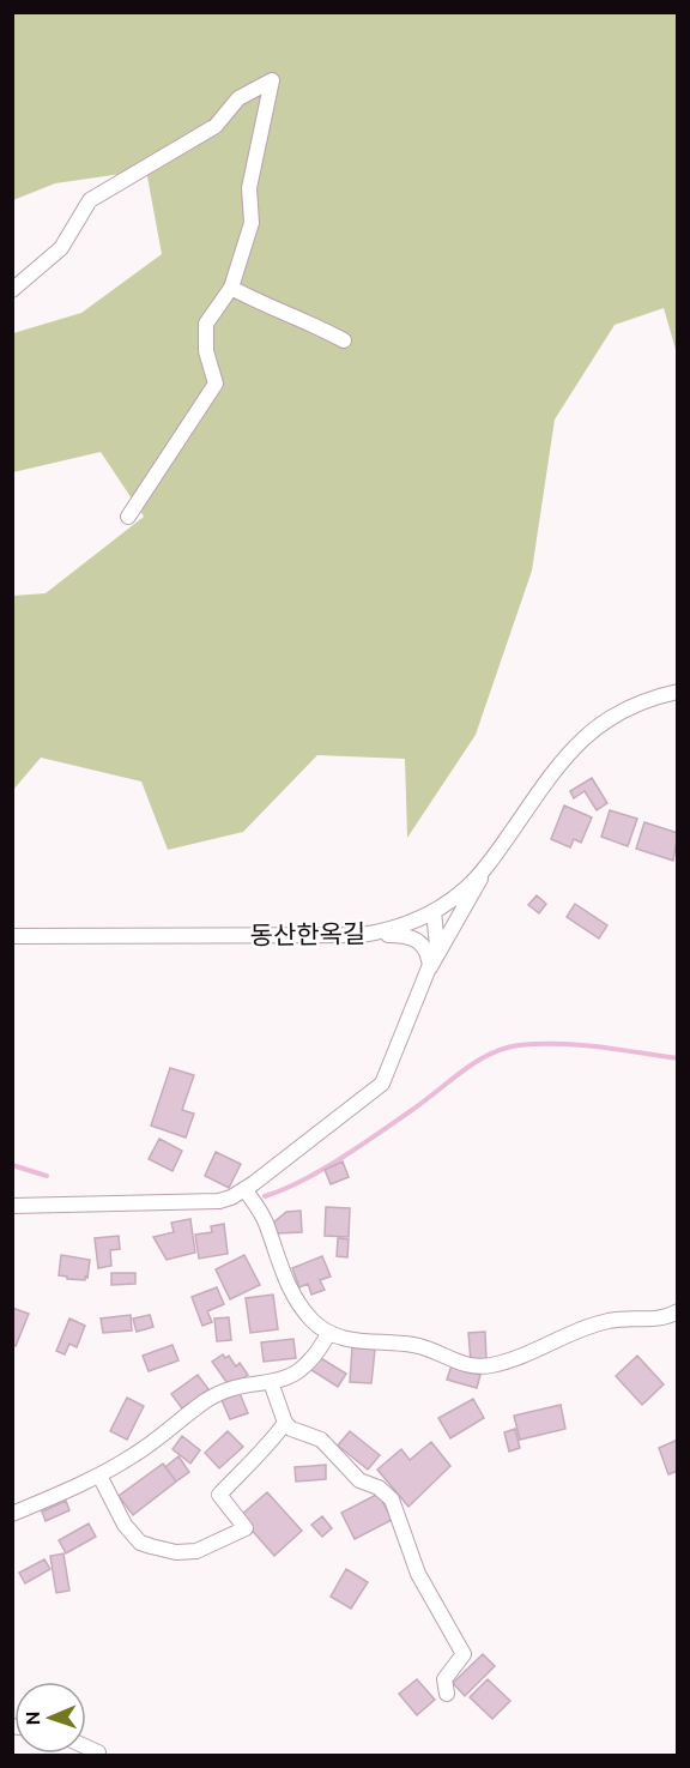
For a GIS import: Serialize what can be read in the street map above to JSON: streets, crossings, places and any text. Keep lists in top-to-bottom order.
{
  "streets": {
    "street": ["동산한옥길"]
  },
  "north": "left"
}
